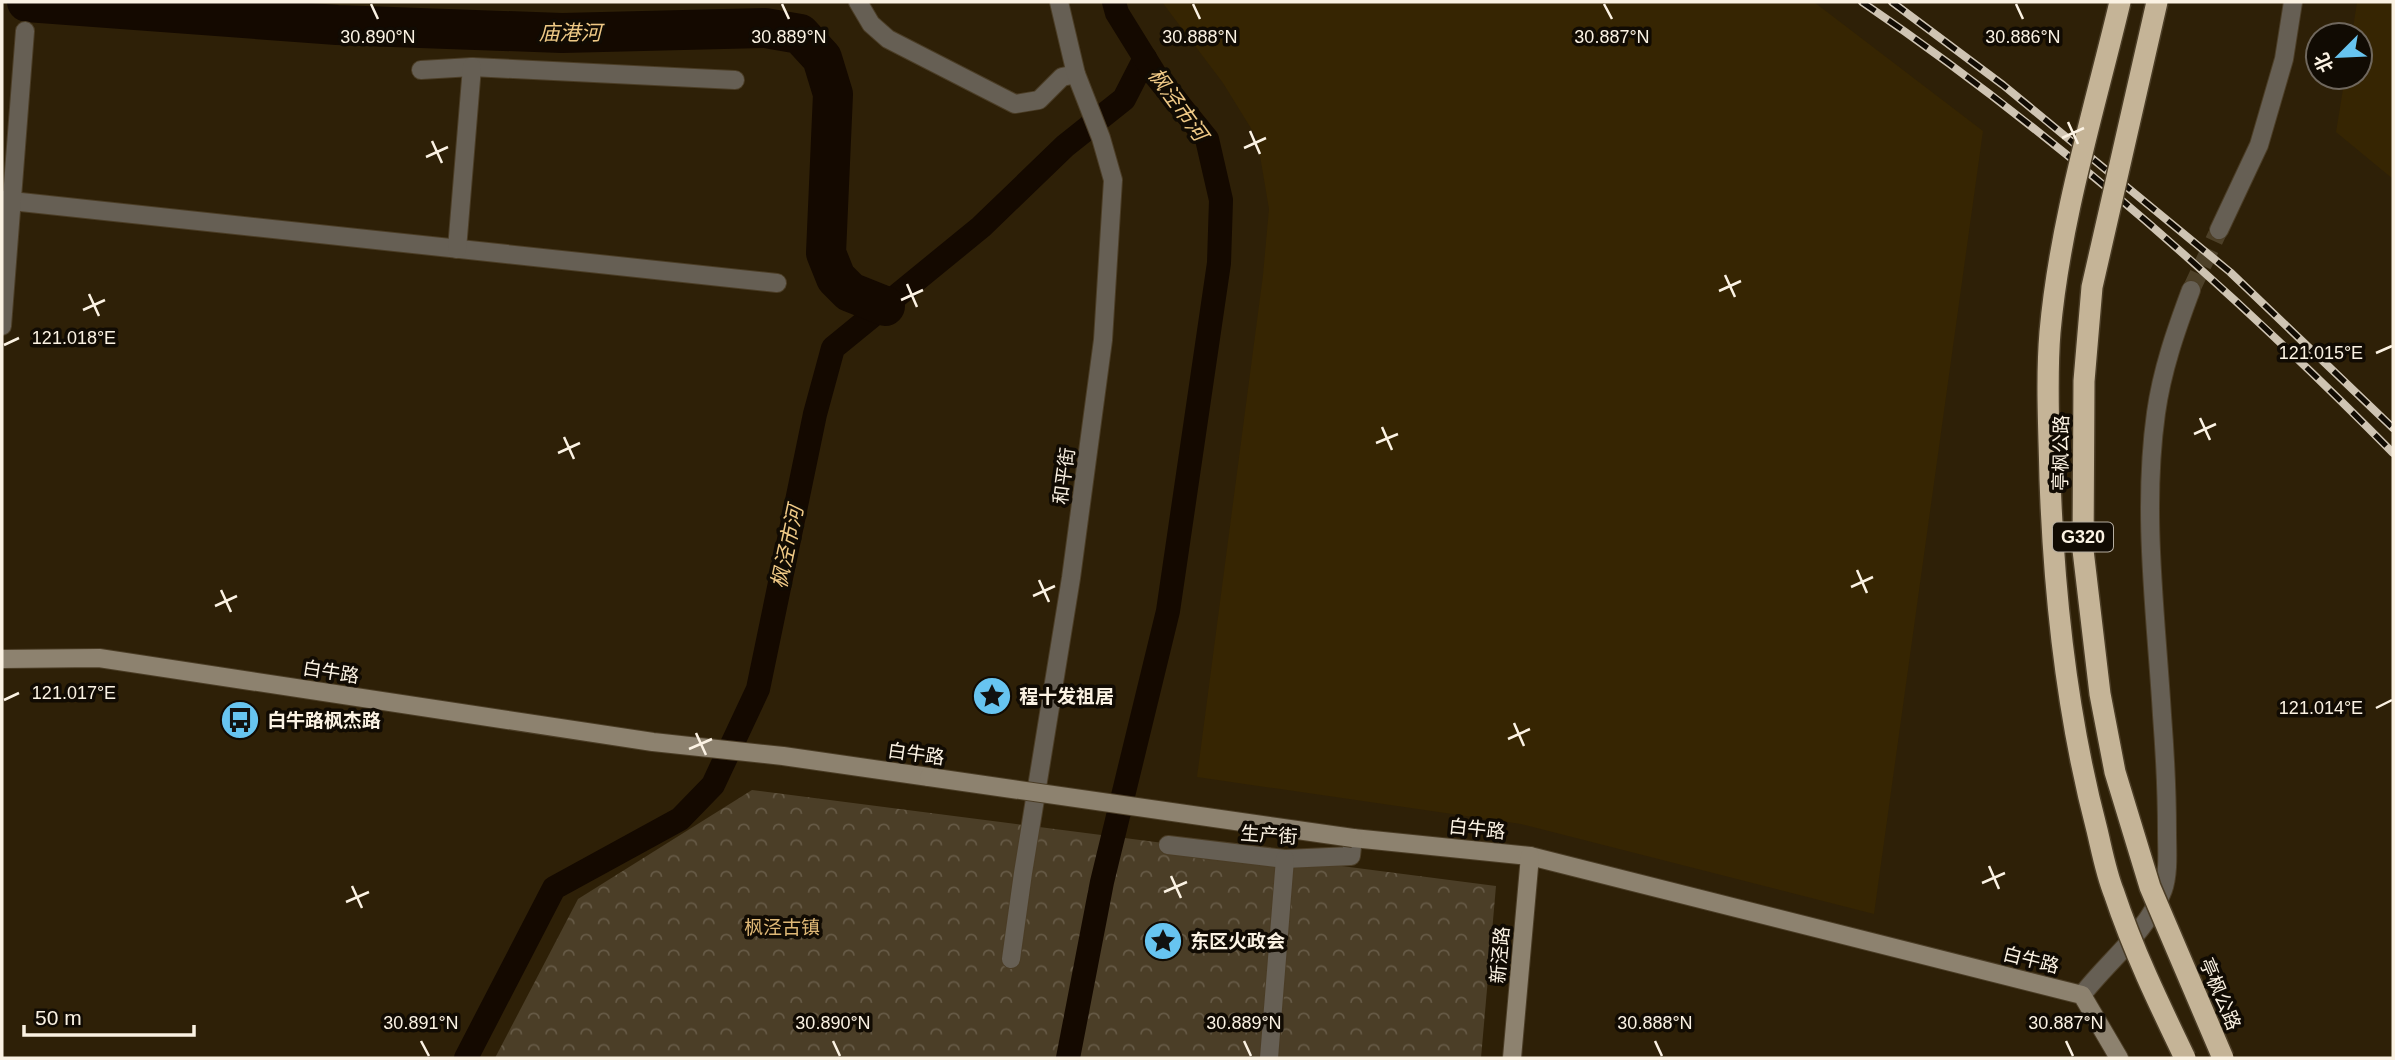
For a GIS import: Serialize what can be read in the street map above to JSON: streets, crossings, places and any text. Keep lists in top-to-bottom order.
{
  "streets": {
    "highway": ["亭枫公路", "G320"],
    "street": [
      "和平街",
      "白牛路",
      "生产街",
      "新泾路"
    ]
  },
  "crossings": [
    ["白牛路", "生产街"],
    ["白牛路", "新泾路"]
  ],
  "water": ["庙港河", "枫泾市河"],
  "parks": ["枫泾古镇"],
  "places": {
    "place": ["程十发祖居", "东区火政会"],
    "bus stop": ["白牛路枫杰路"]
  },
  "scale_bar": "50 m",
  "north": "bottom left",
  "coordinates": [
    "30.886°N",
    "30.890°N",
    "30.889°N",
    "30.888°N",
    "30.887°N",
    "121.018°E",
    "121.015°E",
    "121.017°E",
    "121.014°E",
    "30.891°N"
  ]
}
